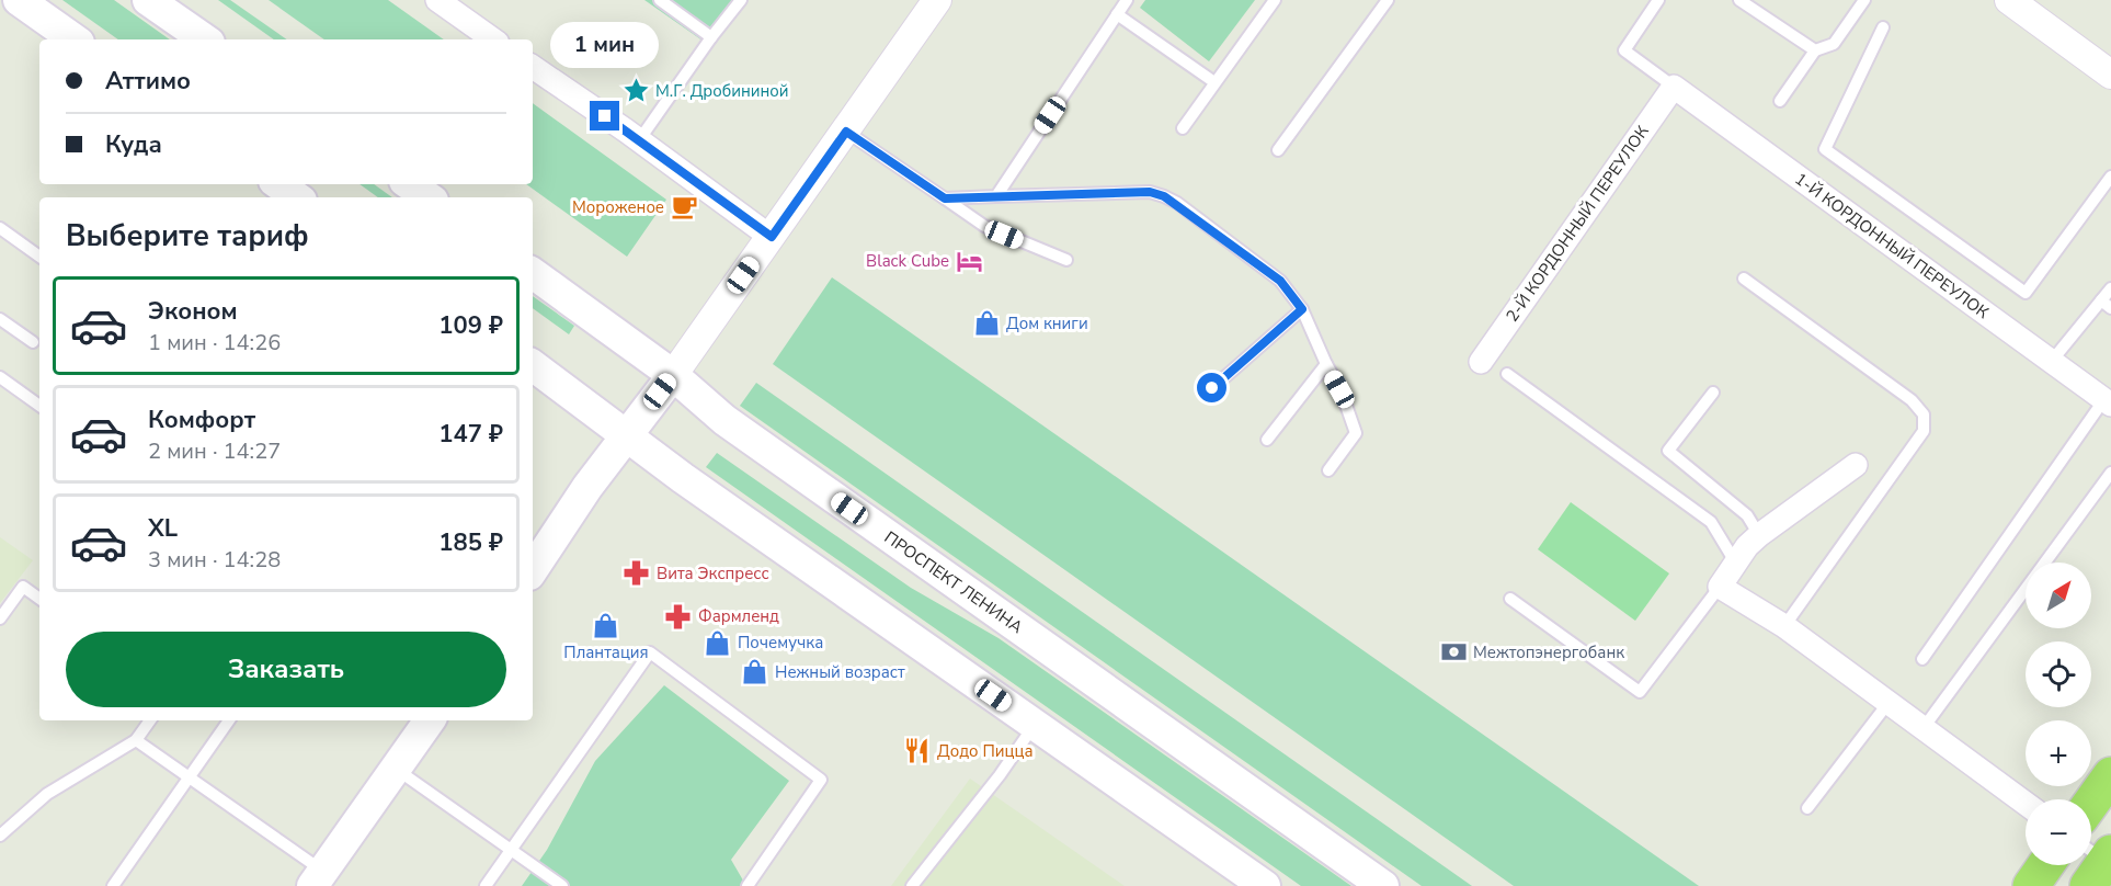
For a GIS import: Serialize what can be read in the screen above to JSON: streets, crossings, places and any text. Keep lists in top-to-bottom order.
{
  "streets": {
    "main road": ["ПРОСПЕКТ ЛЕНИНА"],
    "street": ["2-Й КОРДОННЫЙ ПЕРЕУЛОК", "1-Й КОРДОННЫЙ ПЕРЕУЛОК"]
  },
  "crossings": [
    ["2-Й КОРДОННЫЙ ПЕРЕУЛОК", "1-Й КОРДОННЫЙ ПЕРЕУЛОК"]
  ],
  "places": {
    "place": ["М.Г. Дробининой"],
    "cafe": ["Мороженое"],
    "hotel": ["Black Cube"],
    "shop": [
      "Дом книги",
      "Плантация",
      "Почемучка",
      "Нежный возраст"
    ],
    "pharmacy": ["Вита Экспресс", "Фармленд"],
    "bank": ["Межтопэнергобанк"],
    "restaurant": ["Додо Пицца"]
  },
  "north": "top right",
  "page": {
    "bubble": "1 мин",
    "banner": ["Аттимо", "Куда"],
    "heading": "Выберите тариф",
    "list": [
      {
        "name": "Эконом",
        "note": "1 мин · 14:26",
        "value": "109 ₽"
      },
      {
        "name": "Комфорт",
        "note": "2 мин · 14:27",
        "value": "147 ₽"
      },
      {
        "name": "XL",
        "note": "3 мин · 14:28",
        "value": "185 ₽"
      }
    ],
    "map_buttons": ["+", "−"],
    "buttons": "Заказать"
  }
}
